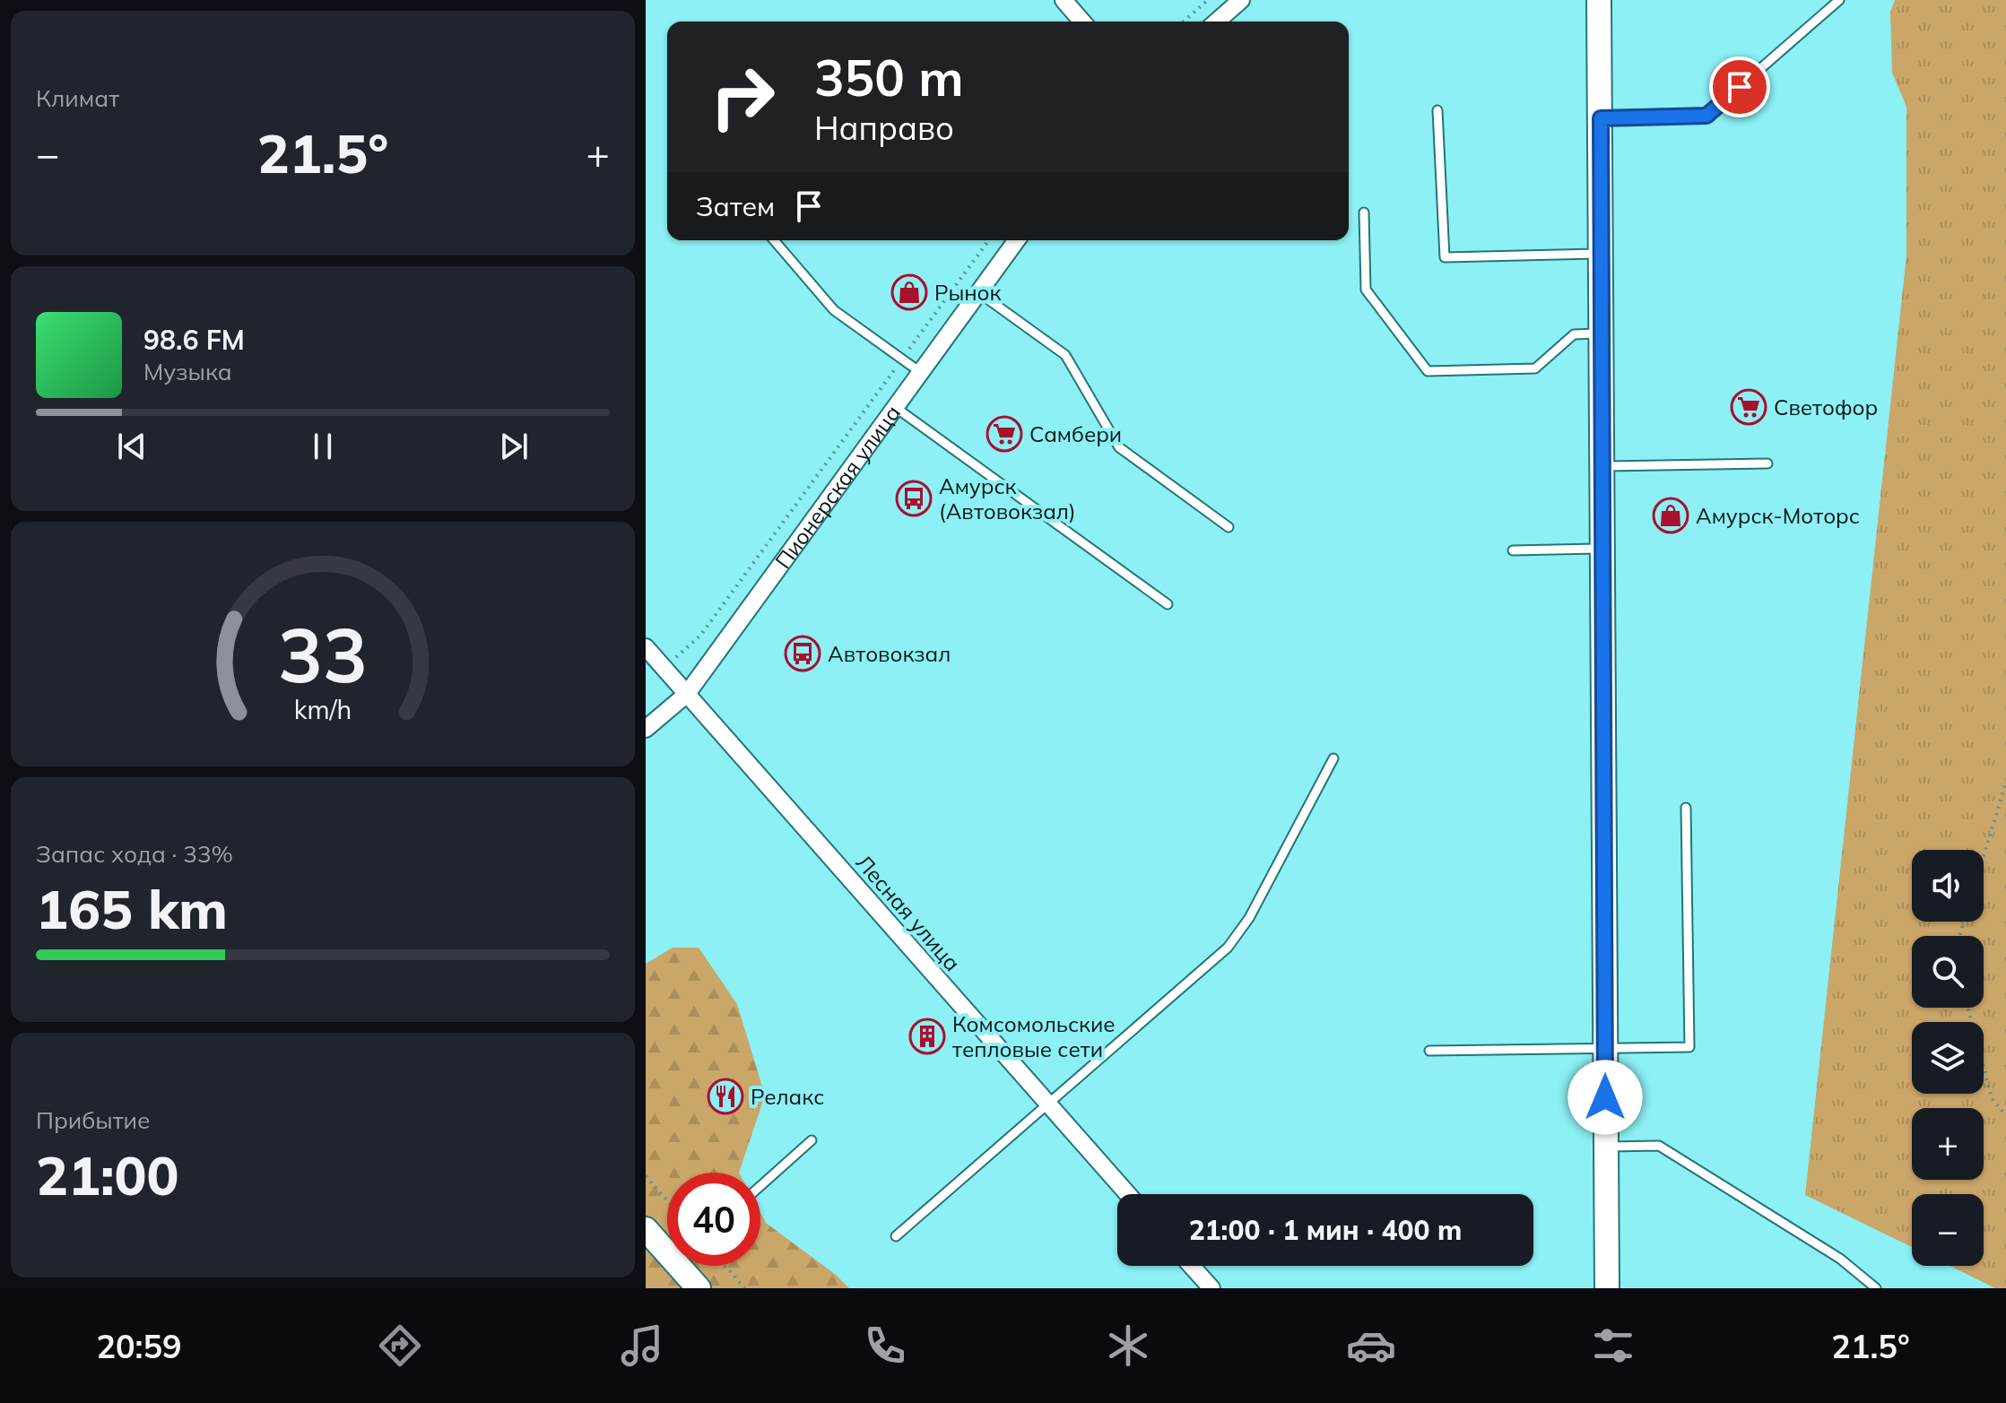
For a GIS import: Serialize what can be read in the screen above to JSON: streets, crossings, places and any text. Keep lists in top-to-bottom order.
{
  "streets": {
    "street": ["Пионерская улица", "Лесная улица"]
  },
  "crossings": [
    ["Пионерская улица", "Лесная улица"]
  ],
  "places": {
    "shop": ["Рынок", "Амурск-Моторс"],
    "supermarket": ["Светофор", "Самбери"],
    "bus stop": ["Амурск (Автовокзал)", "Автовокзал"],
    "building": ["Комсомольские тепловые сети"],
    "restaurant": ["Релакс"]
  },
  "page": {
    "tile": [
      "Климат",
      ["Запас хода · 33%", "165 km"],
      ["Прибытие", "21:00"]
    ],
    "turn": ["350 m", "Направо"],
    "heat": ["−", "21.5°", "+"],
    "then": "Затем",
    "song": ["98.6 FM", "Музыка"],
    "map_buttons": ["+", "−"],
    "limit": "40",
    "trip": "21:00 · 1 мин · 400 m",
    "tabs": ["20:59", "21.5°"],
    "gauge": ["33", "km/h"]
  }
}
